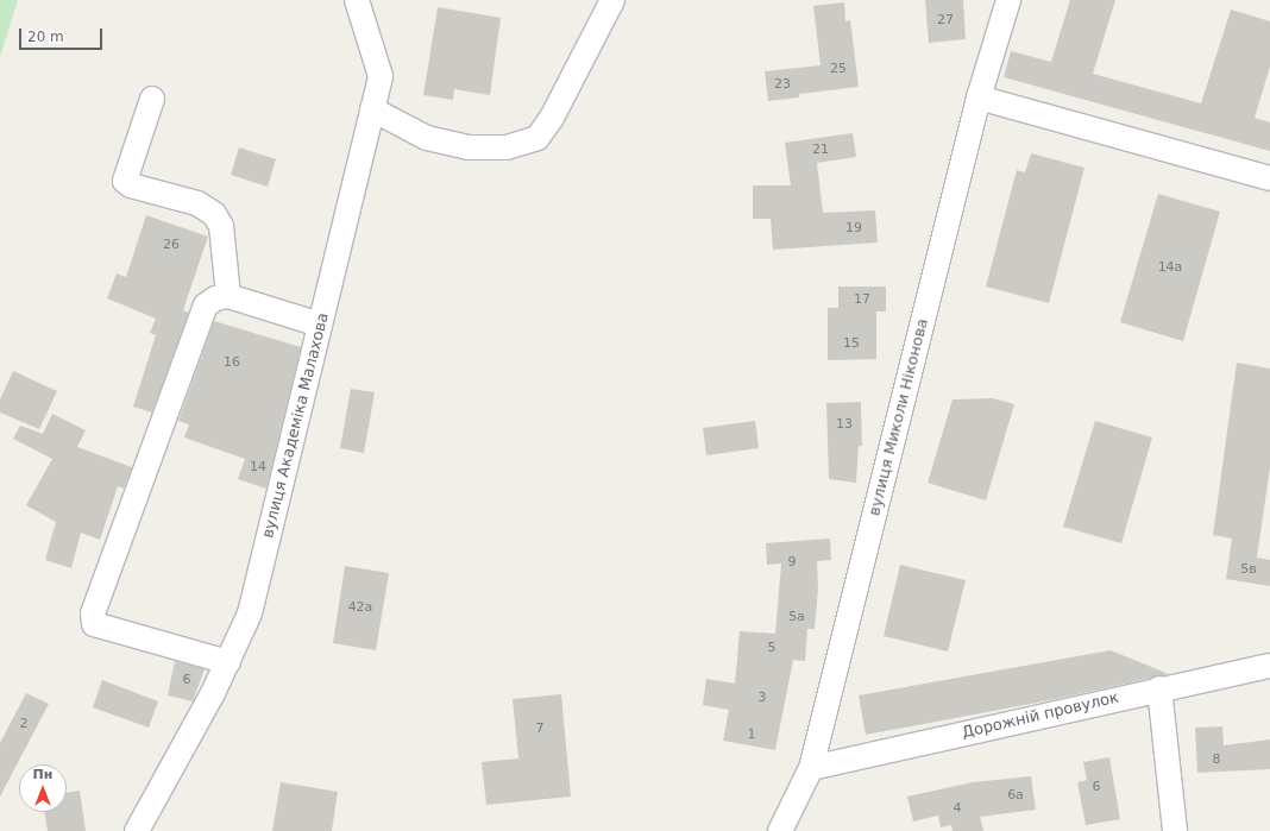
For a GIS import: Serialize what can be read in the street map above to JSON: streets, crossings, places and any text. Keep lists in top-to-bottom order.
{
  "streets": {
    "street": ["вулиця Миколи Ніконова", "вулиця Академіка Малахова", "Дорожній провулок"]
  },
  "crossings": [
    ["вулиця Миколи Ніконова", "Дорожній провулок"]
  ],
  "house_numbers": [
    "27",
    "25",
    "23",
    "21",
    "19",
    "26",
    "14а",
    "17",
    "15",
    "16",
    "13",
    "14",
    "9",
    "5в",
    "42а",
    "5а",
    "5",
    "6",
    "3",
    "2",
    "7",
    "1",
    "8",
    "6",
    "6а",
    "4"
  ],
  "scale_bar": "20 m",
  "north": "top"
}
